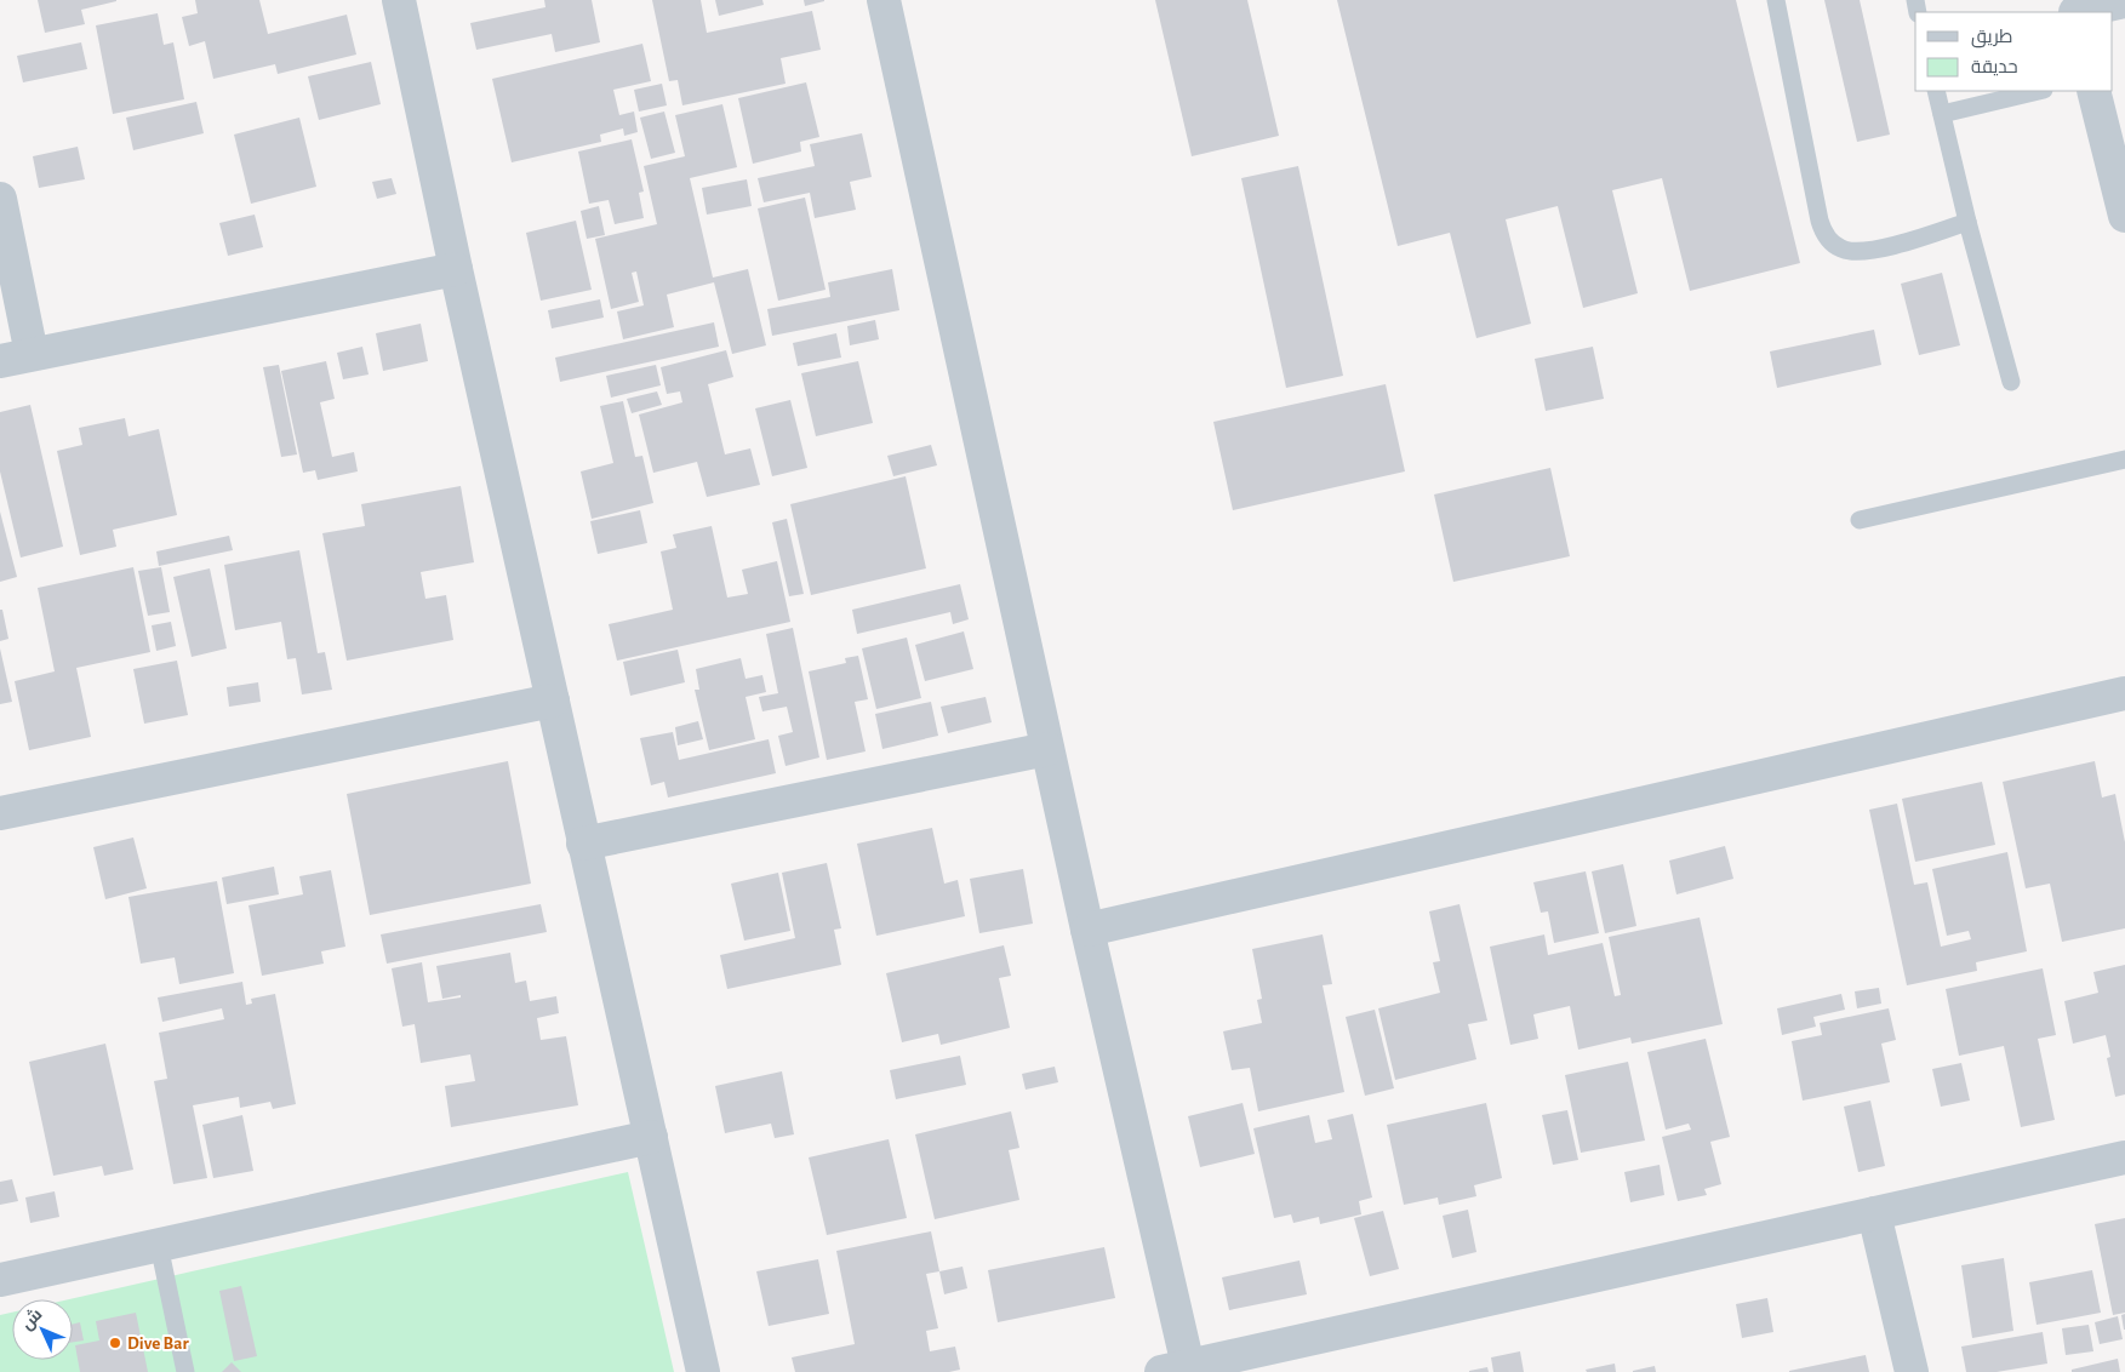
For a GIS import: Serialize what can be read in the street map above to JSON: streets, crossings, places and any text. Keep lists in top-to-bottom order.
{
  "places": ["Dive Bar"],
  "legend": ["طريق", "حديقة"],
  "north": "top left"
}
